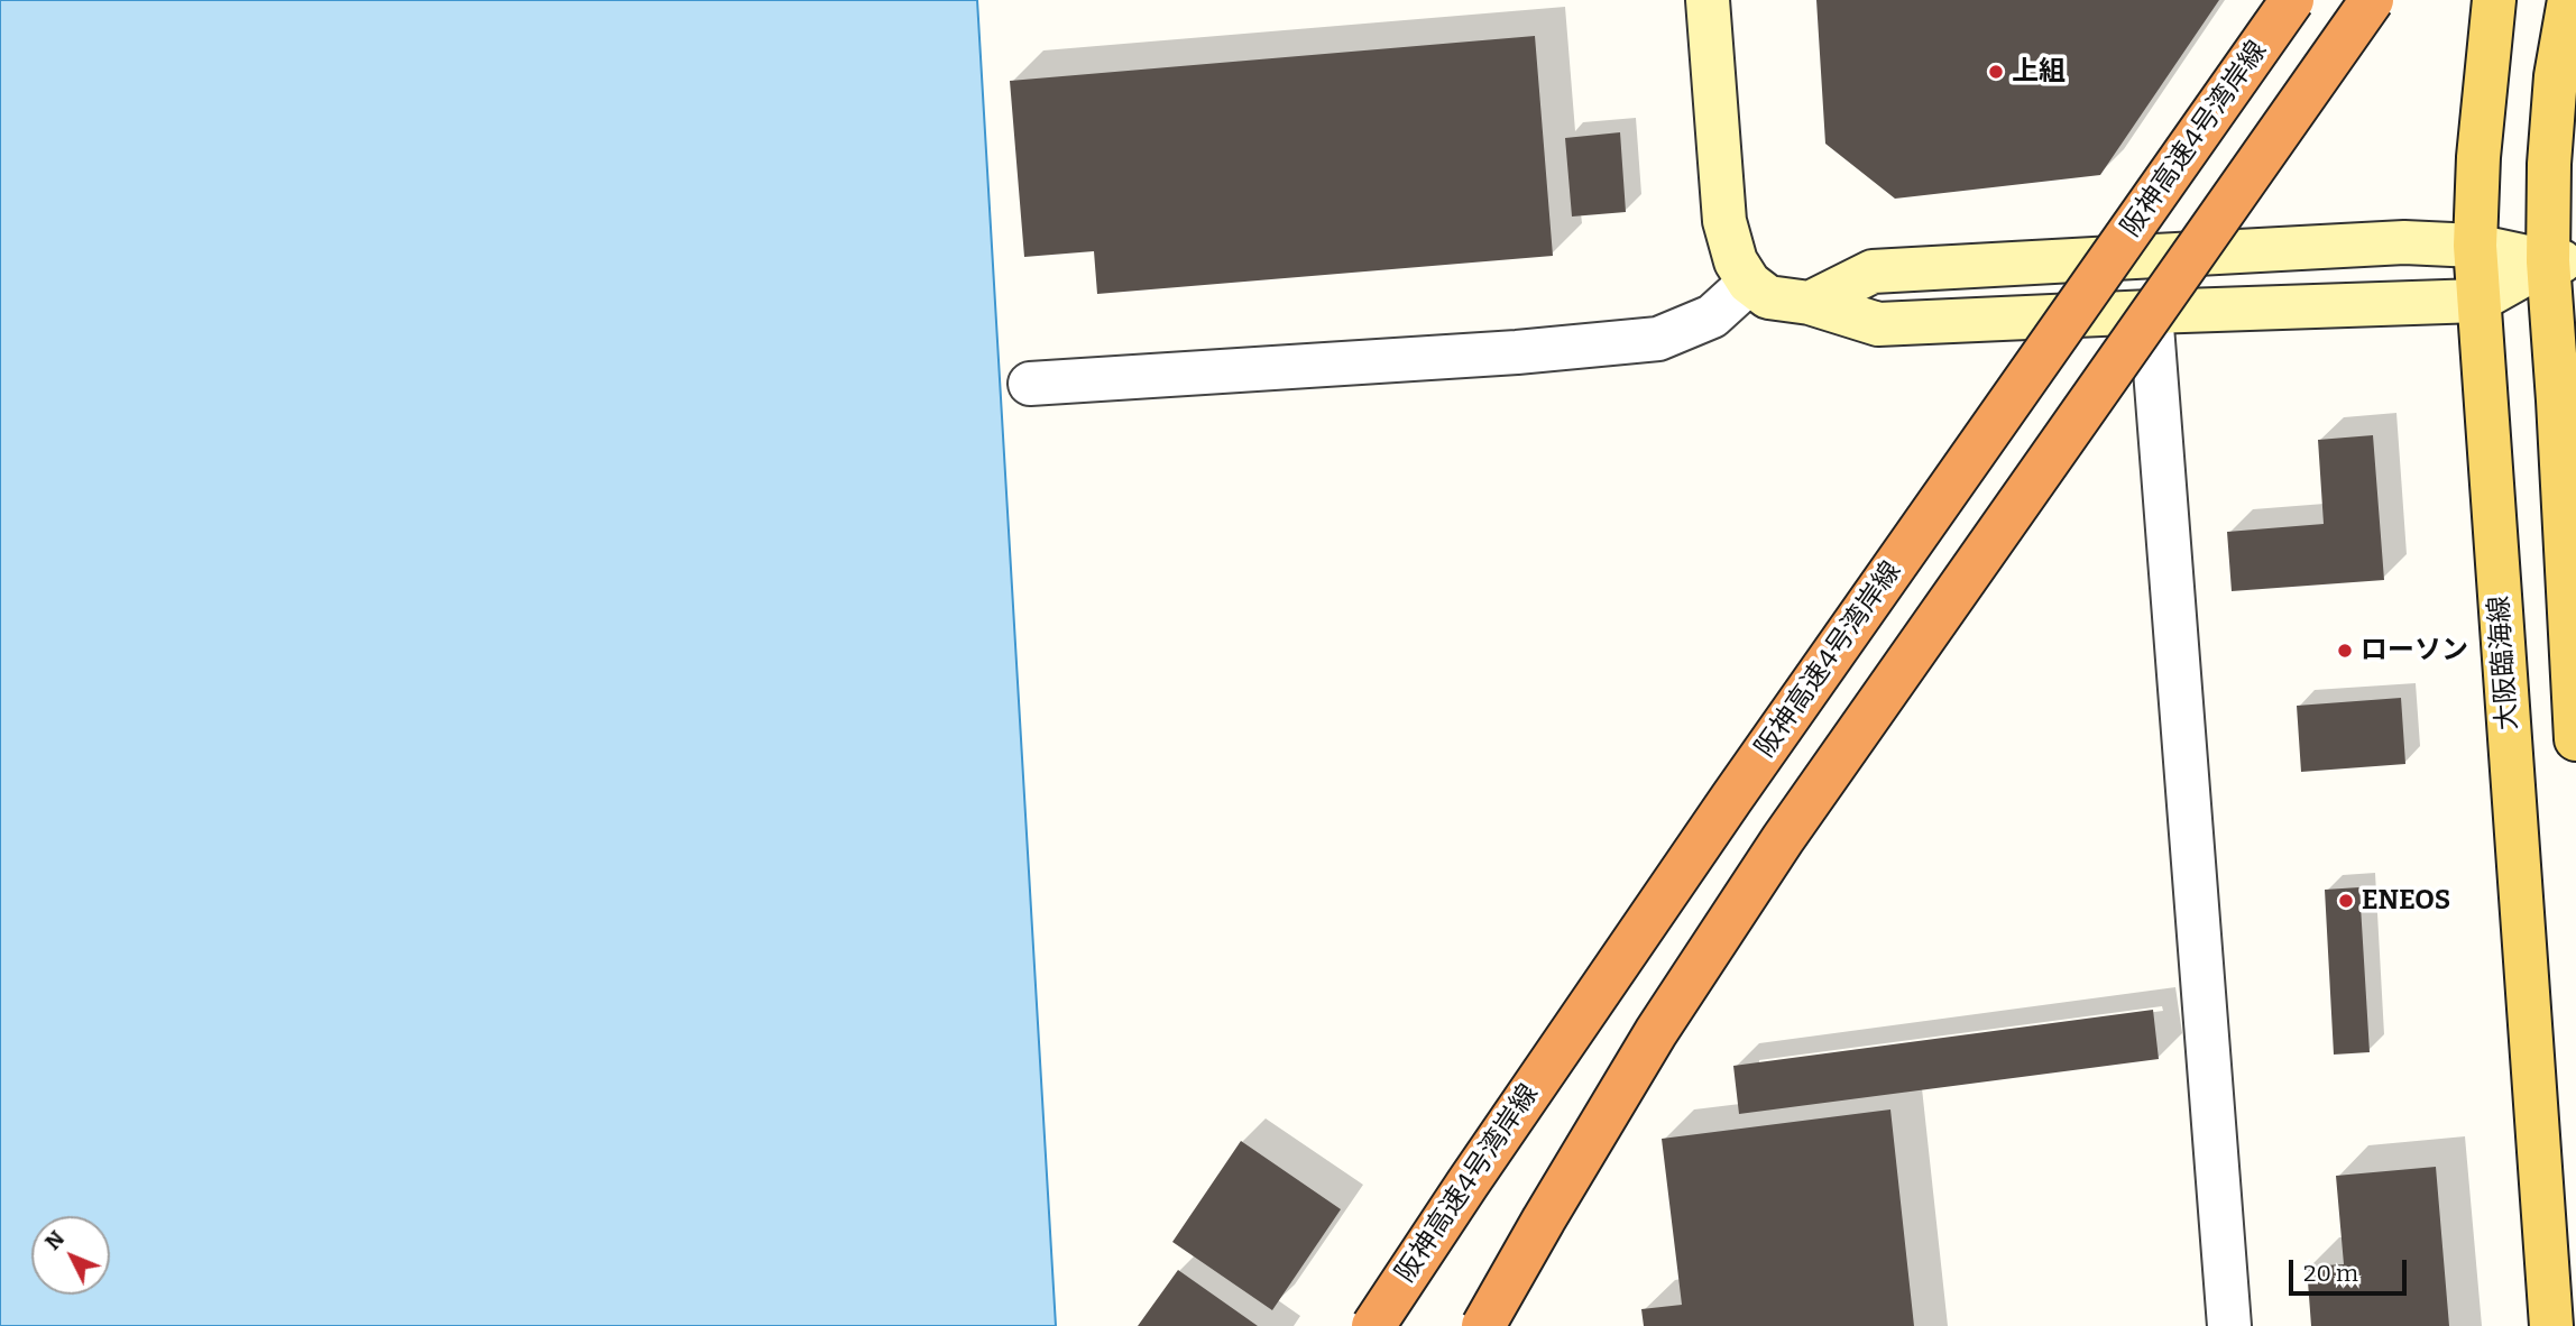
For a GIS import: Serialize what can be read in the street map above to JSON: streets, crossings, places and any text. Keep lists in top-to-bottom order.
{
  "streets": {
    "highway": ["阪神高速4号湾岸線"],
    "main road": ["大阪臨海線"]
  },
  "places": ["上組", "ローソン", "ENEOS"],
  "scale_bar": "20 m",
  "north": "top left"
}
